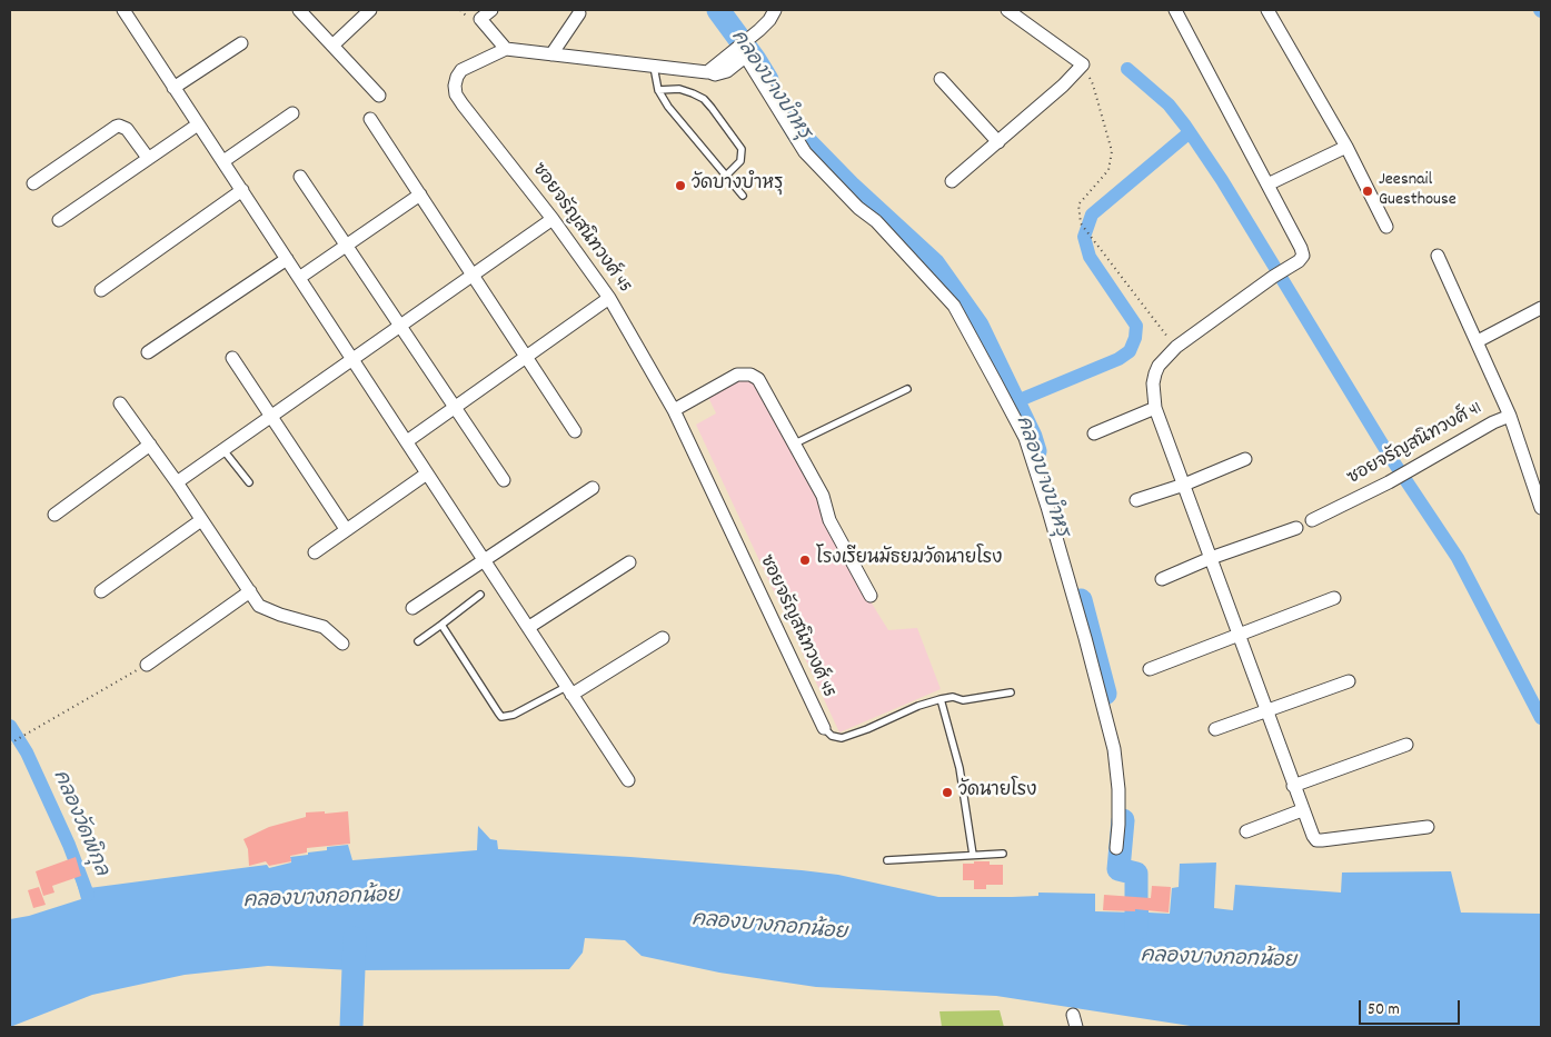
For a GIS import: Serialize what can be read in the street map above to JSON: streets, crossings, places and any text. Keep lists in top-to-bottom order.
{
  "streets": {
    "street": ["ซอยจรัญสนิทวงศ์ 45", "ซอยจรัญสนิทวงศ์ 41"]
  },
  "water": ["คลองบางบำหรุ", "คลองวัดพิกุล", "คลองบางกอกน้อย"],
  "places": [
    "วัดบางบำหรุ",
    "Jeesnail Guesthouse",
    "โรงเรียนมัธยมวัดนายโรง",
    "วัดนายโรง"
  ],
  "scale_bar": "50 m"
}
